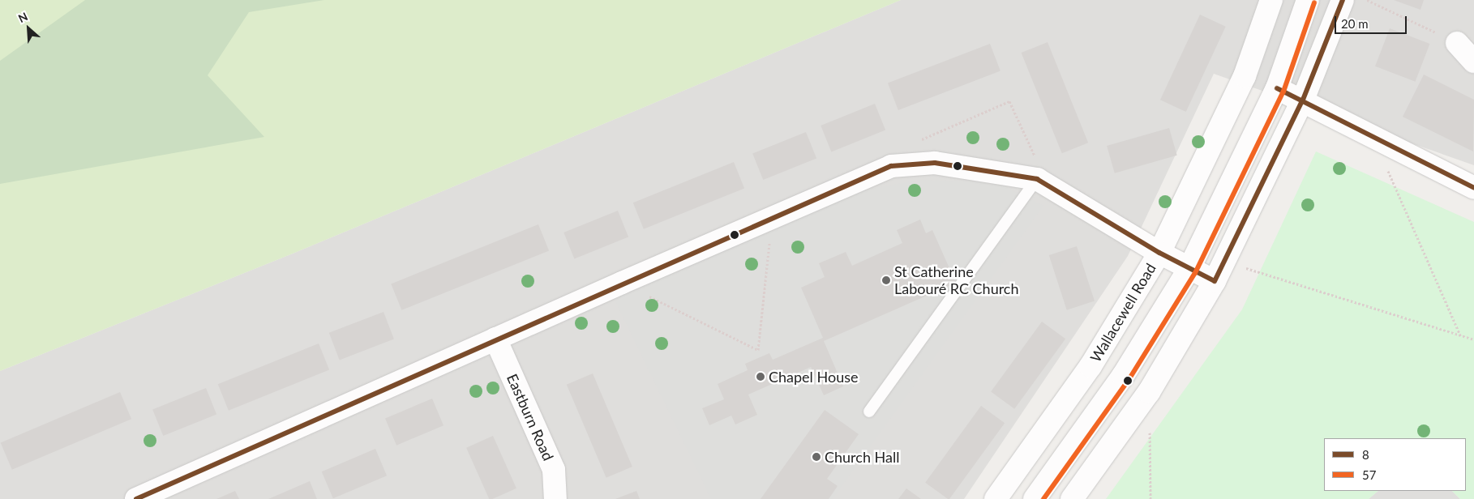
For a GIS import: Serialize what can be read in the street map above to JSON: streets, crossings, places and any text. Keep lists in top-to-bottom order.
{
  "streets": {
    "street": ["Wallacewell Road", "Eastburn Road"]
  },
  "places": ["St Catherine Labouré RC Church", "Chapel House", "Church Hall"],
  "lines": ["transit line 8", "transit line 57"],
  "legend": ["8", "57"],
  "scale_bar": "20 m",
  "north": "top left"
}
